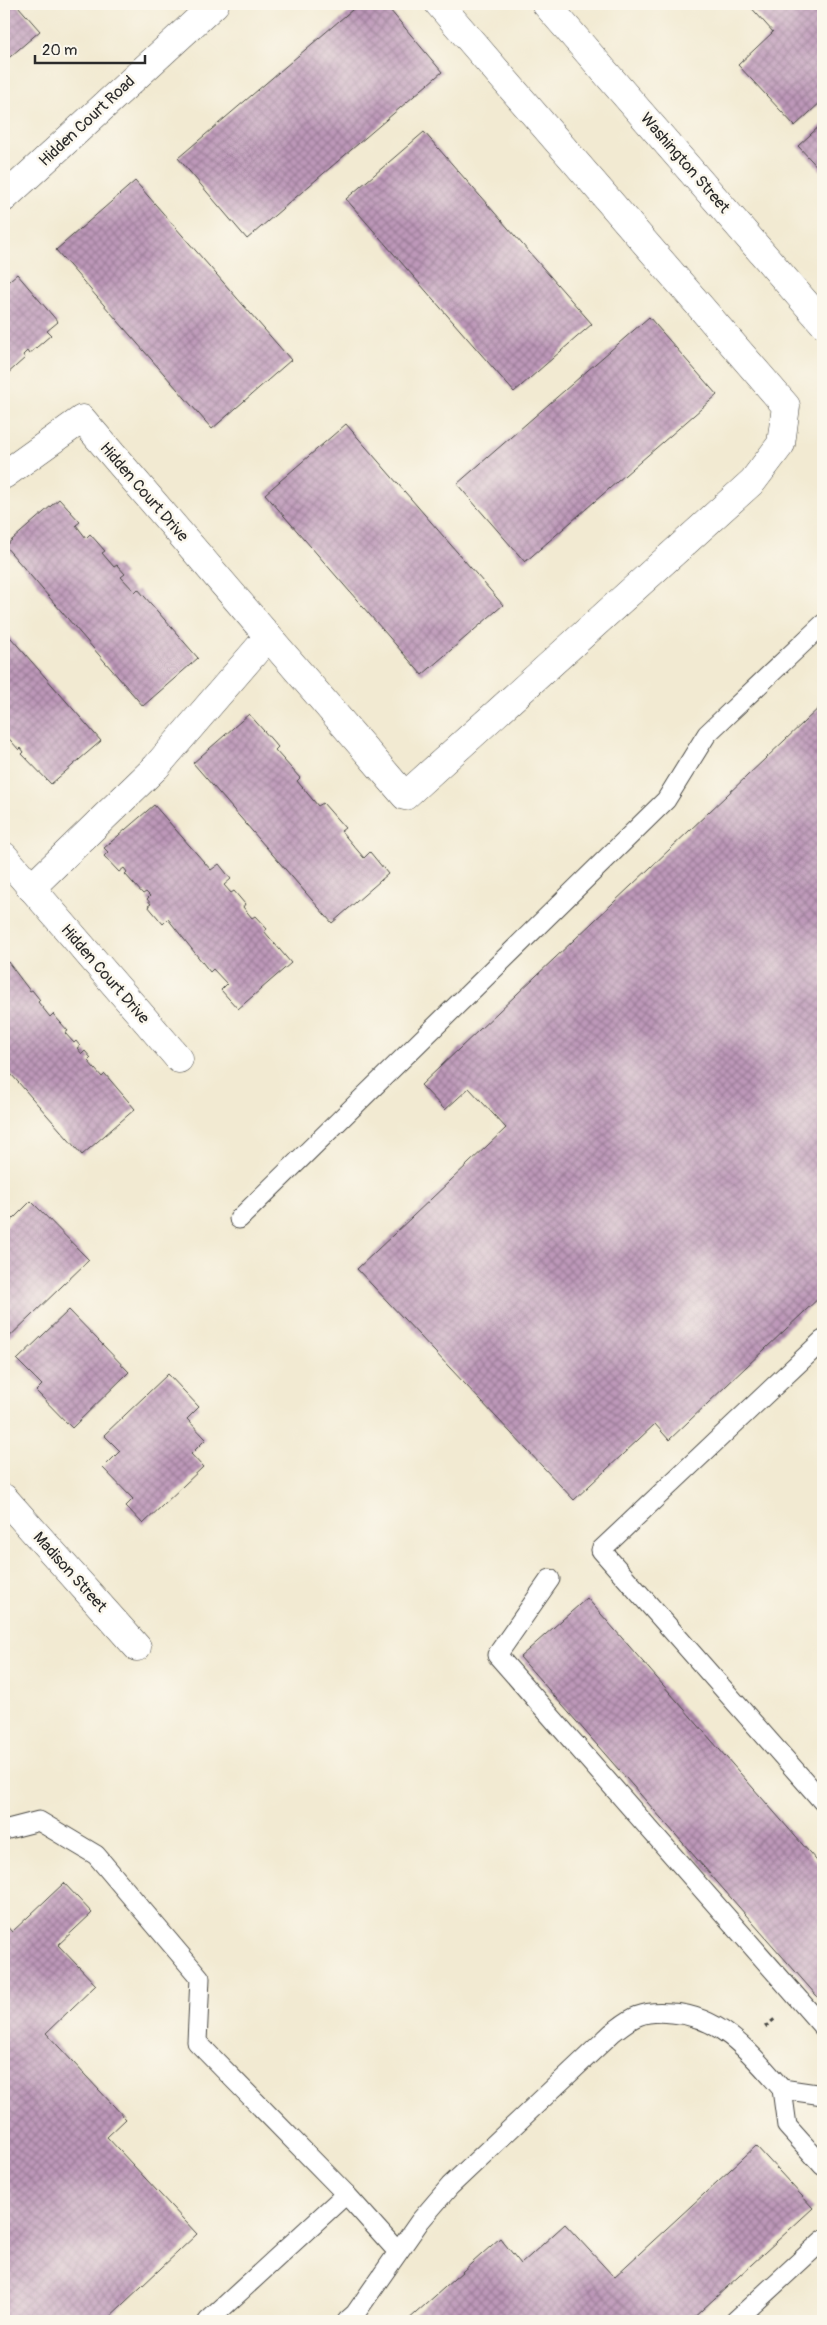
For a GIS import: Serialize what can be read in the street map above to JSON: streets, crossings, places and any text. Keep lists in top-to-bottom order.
{
  "streets": {
    "street": [
      "Hidden Court Road",
      "Washington Street",
      "Hidden Court Drive",
      "Madison Street"
    ]
  },
  "scale_bar": "20 m"
}
